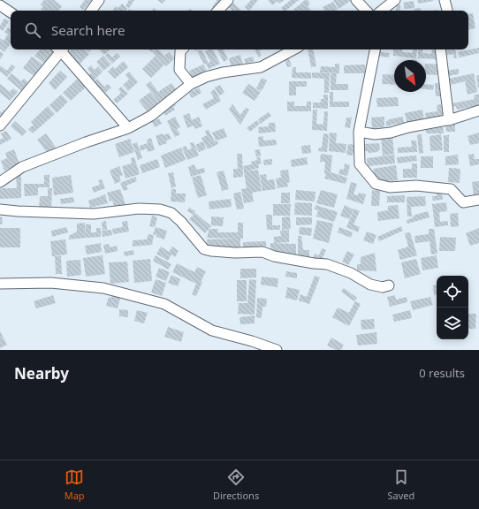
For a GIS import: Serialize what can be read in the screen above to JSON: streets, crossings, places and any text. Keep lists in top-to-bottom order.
{
  "north": "bottom right",
  "page": {
    "search": "Search here",
    "heading": ["Nearby", "0 results"],
    "nav": ["Map", "Directions", "Saved"]
  }
}
